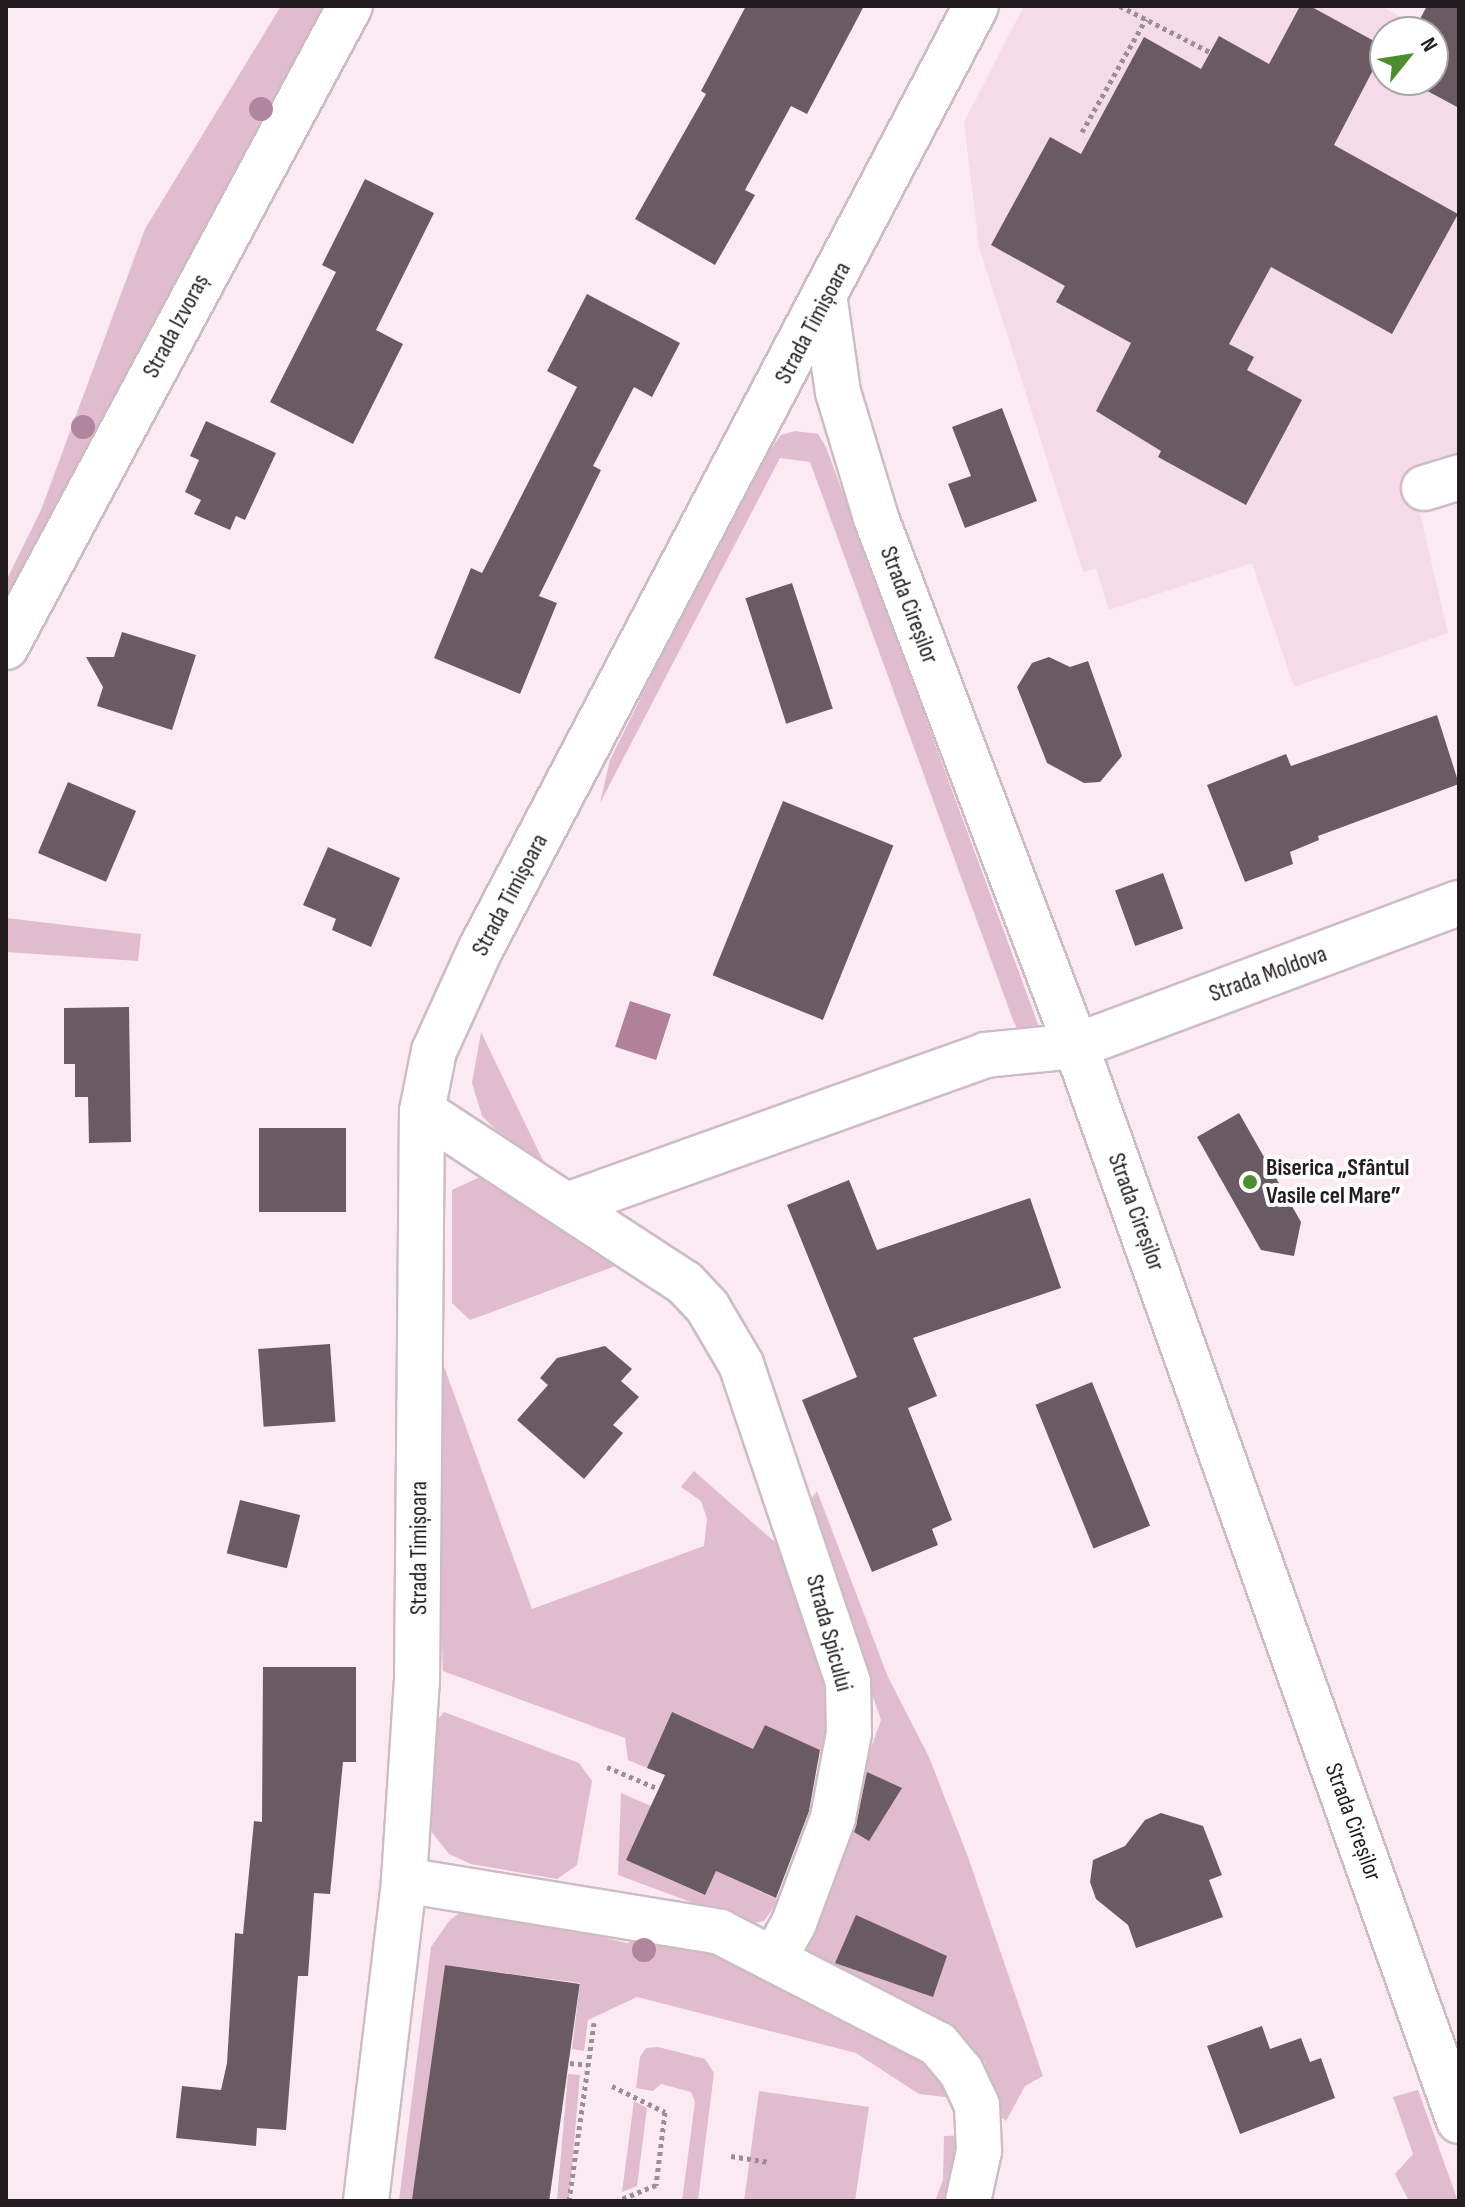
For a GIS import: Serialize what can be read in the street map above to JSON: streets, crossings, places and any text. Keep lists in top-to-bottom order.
{
  "streets": {
    "street": [
      "Strada Timișoara",
      "Strada Izvoraș",
      "Strada Cireșilor",
      "Strada Moldova",
      "Strada Spicului"
    ]
  },
  "crossings": [
    ["Strada Timișoara", "Strada Cireșilor"],
    ["Strada Timișoara", "Strada Spicului"],
    ["Strada Cireșilor", "Strada Moldova"],
    ["Strada Moldova", "Strada Spicului"]
  ],
  "places": ["Biserica „Sfântul Vasile cel Mare”"],
  "north": "top right"
}
